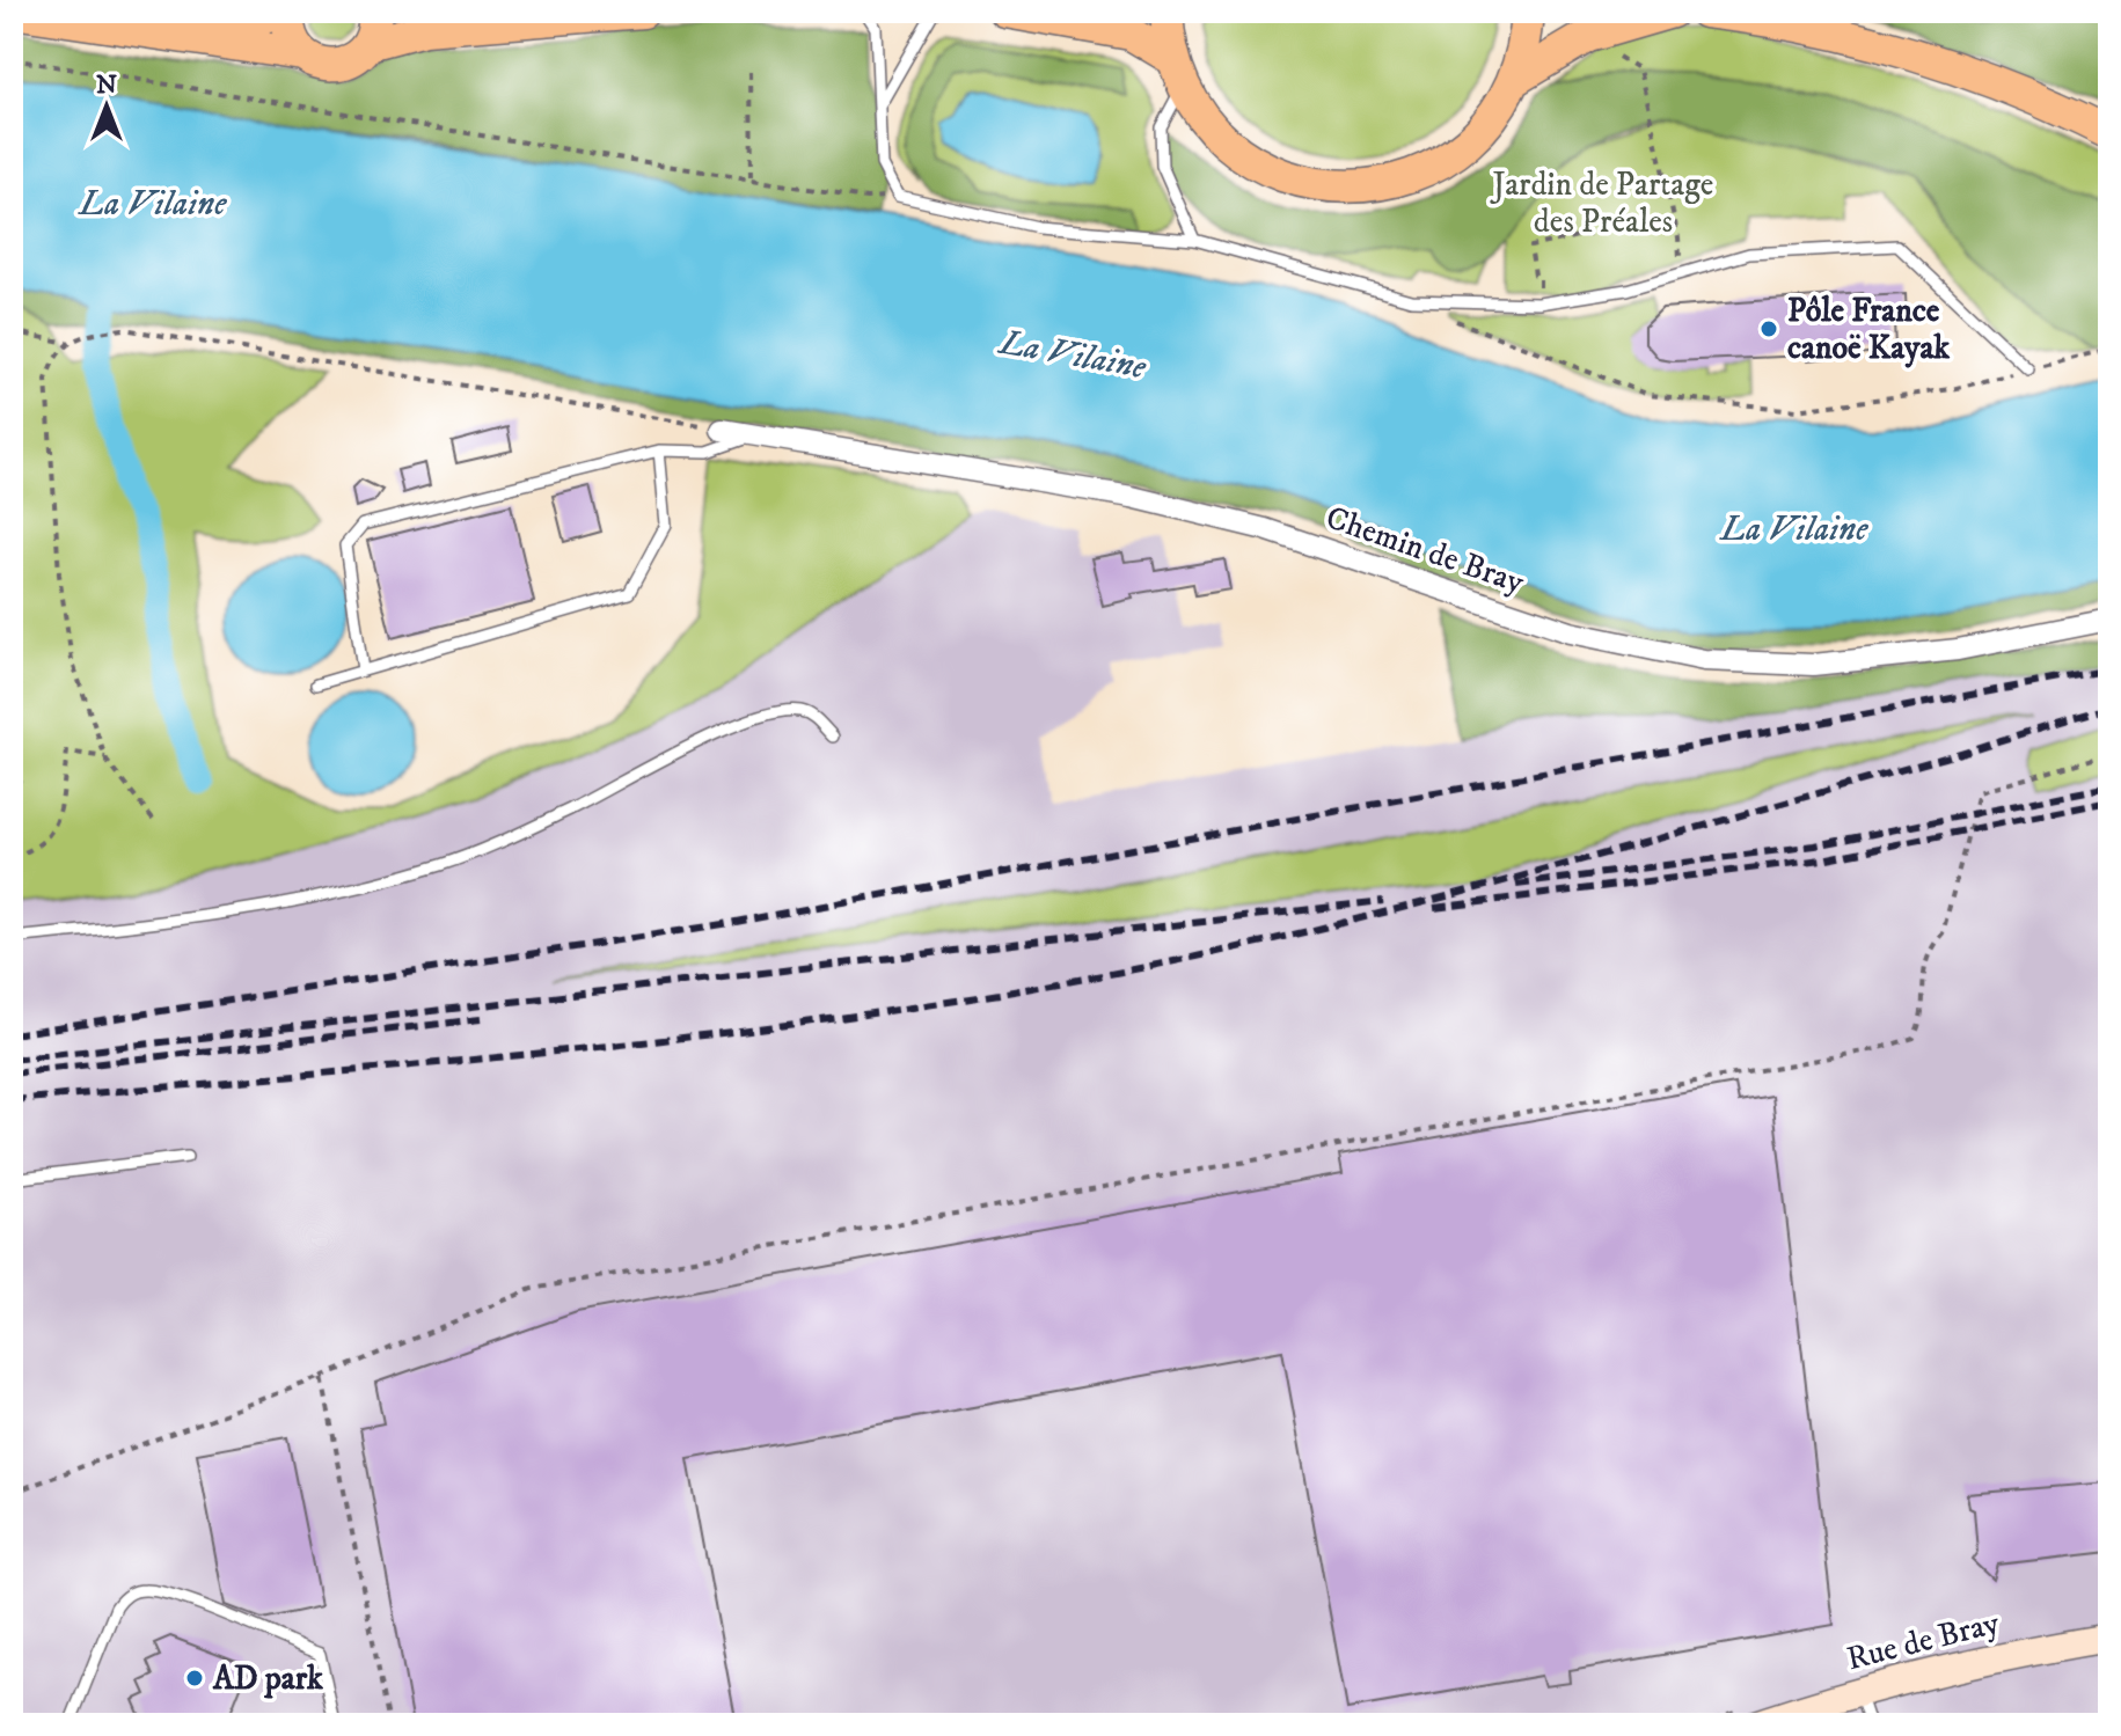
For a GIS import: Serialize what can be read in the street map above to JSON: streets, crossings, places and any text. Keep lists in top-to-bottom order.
{
  "streets": {
    "street": ["Chemin de Bray", "Rue de Bray"]
  },
  "water": ["La Vilaine"],
  "parks": ["Jardin de Partage des Préales"],
  "places": ["Pôle France canoë Kayak", "AD park"],
  "north": "top"
}
